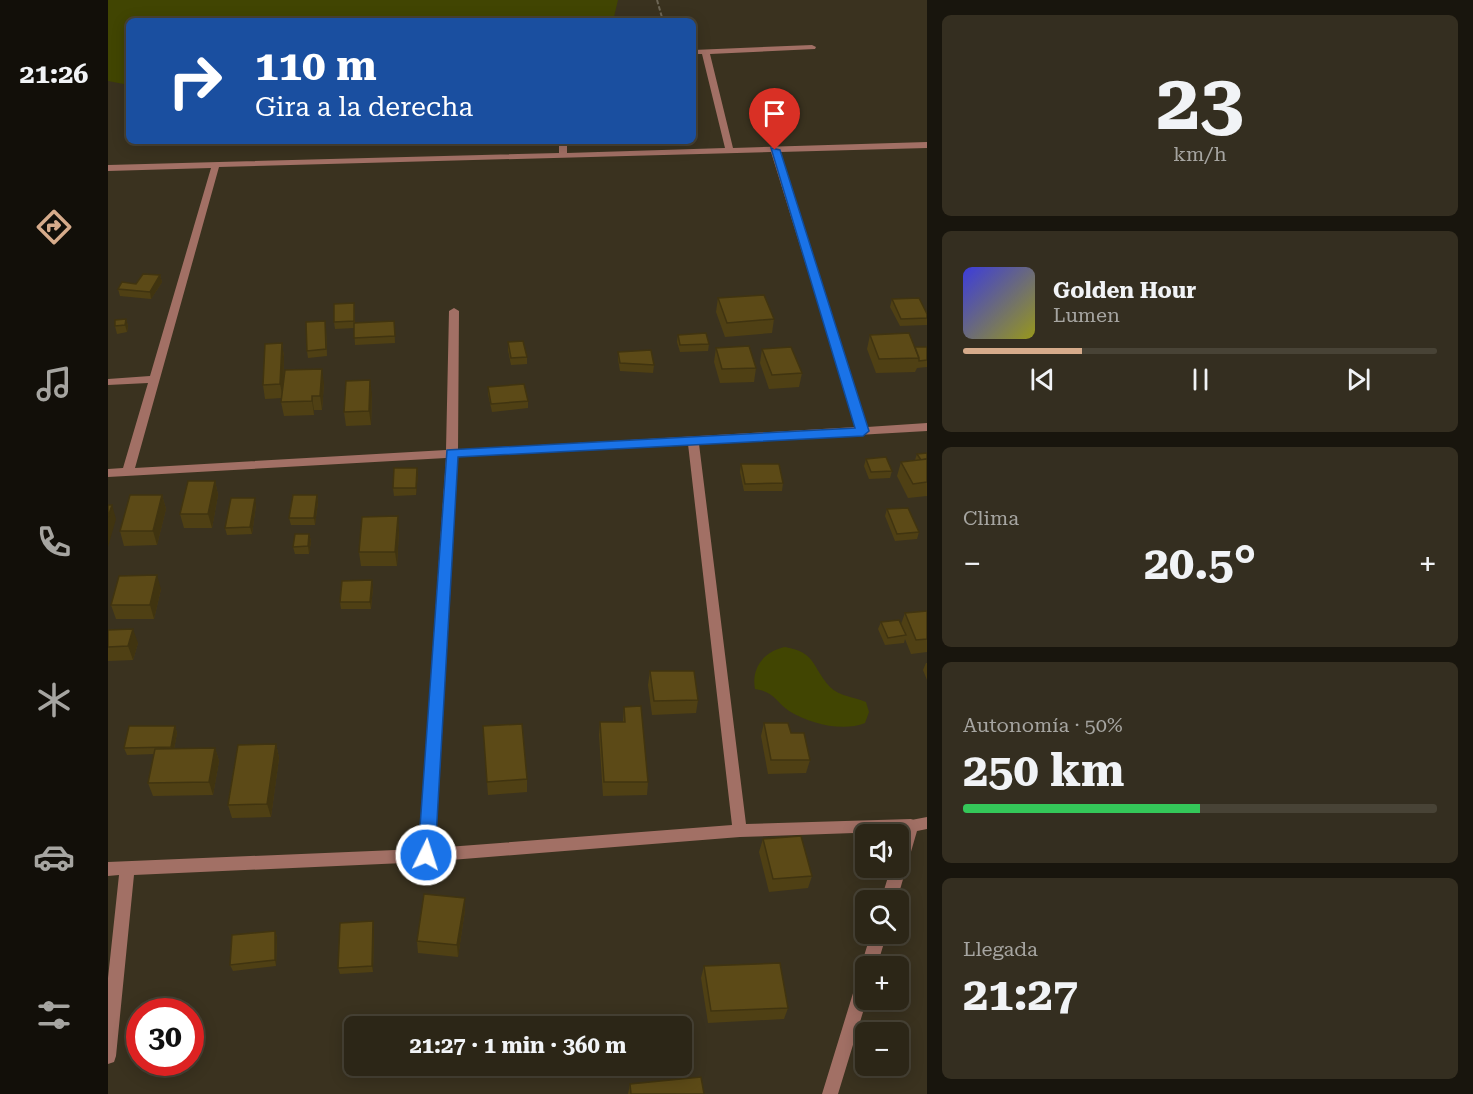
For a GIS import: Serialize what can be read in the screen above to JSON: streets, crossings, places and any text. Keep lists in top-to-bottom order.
{
  "page": {
    "tabs": "21:26",
    "tile": [
      ["23", "km/h"],
      "Clima",
      ["Autonomía · 50%", "250 km"],
      ["Llegada", "21:27"]
    ],
    "turn": ["110 m", "Gira a la derecha"],
    "song": ["Golden Hour", "Lumen"],
    "heat": ["−", "20.5°", "+"],
    "map_buttons": ["+", "−"],
    "limit": "30",
    "trip": "21:27 · 1 min · 360 m"
  }
}
